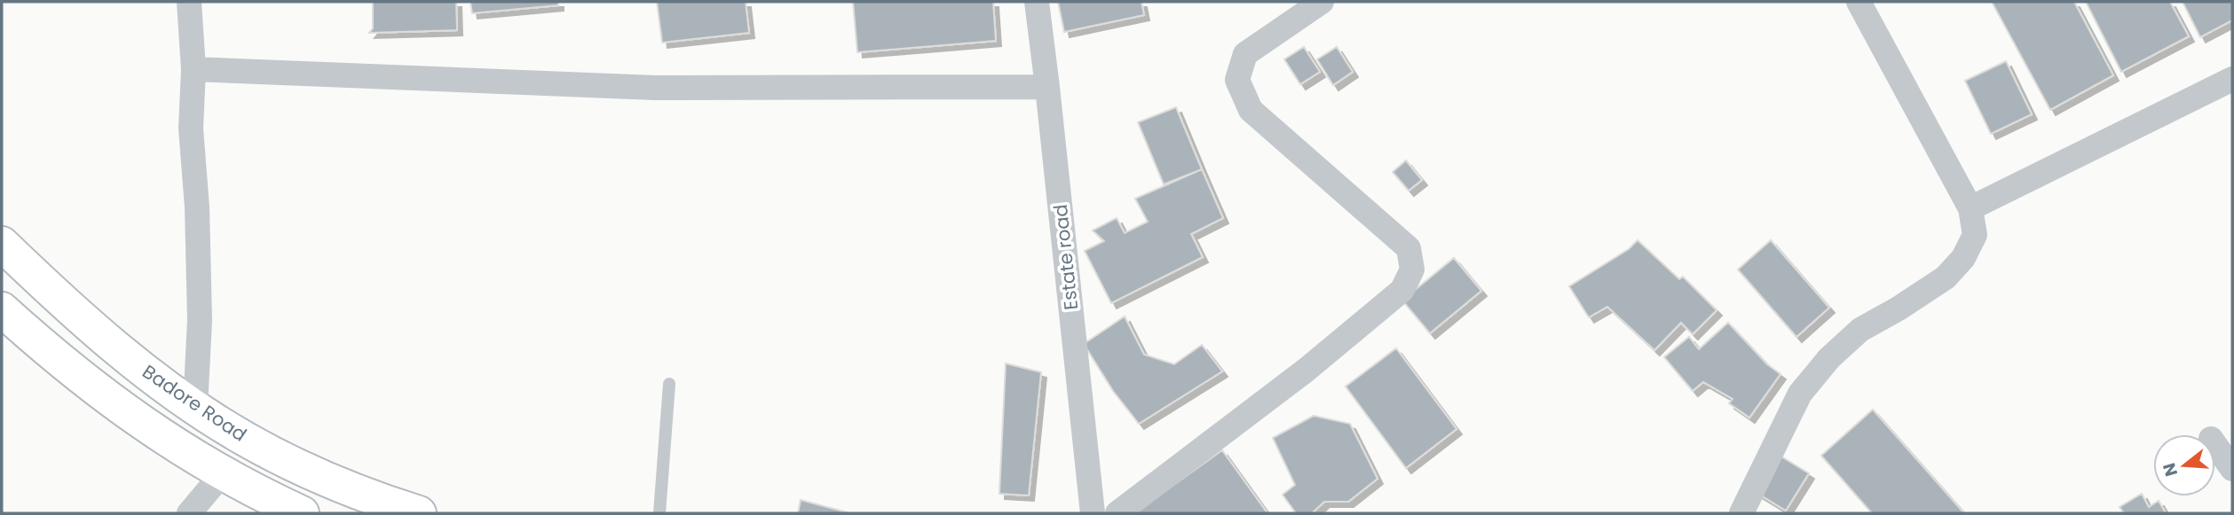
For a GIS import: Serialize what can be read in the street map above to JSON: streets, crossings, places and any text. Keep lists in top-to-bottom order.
{
  "streets": {
    "main road": ["Badore Road"],
    "street": ["Estate road"]
  },
  "north": "left"
}
